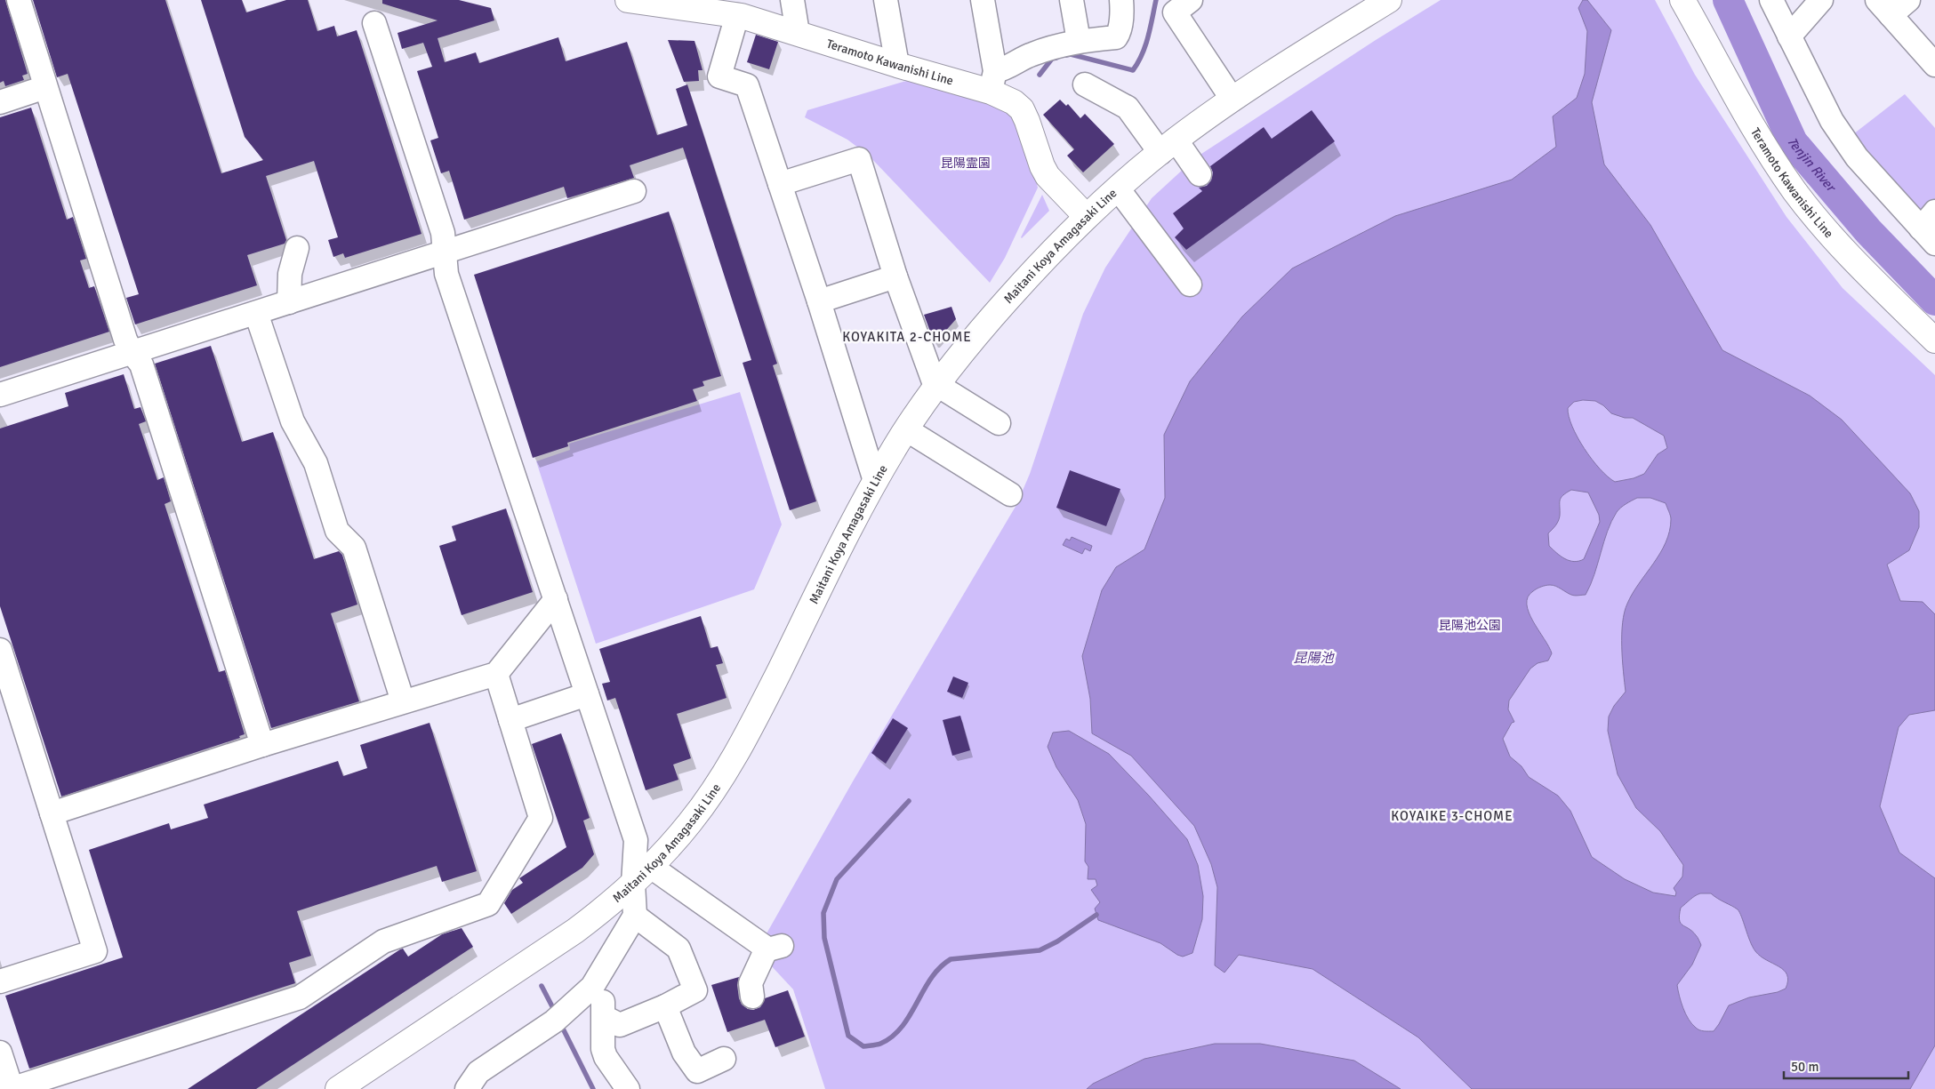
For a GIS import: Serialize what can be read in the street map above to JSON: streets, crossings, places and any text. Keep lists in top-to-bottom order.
{
  "streets": {
    "main road": ["Teramoto Kawanishi Line", "Maitani Koya Amagasaki Line"]
  },
  "crossings": [
    ["Teramoto Kawanishi Line", "Maitani Koya Amagasaki Line"]
  ],
  "districts": ["KOYAKITA 2-CHOME", "KOYAIKE 3-CHOME"],
  "water": ["Tenjin River", "昆陽池"],
  "parks": ["昆陽霊園", "昆陽池公園"],
  "scale_bar": "50 m"
}
